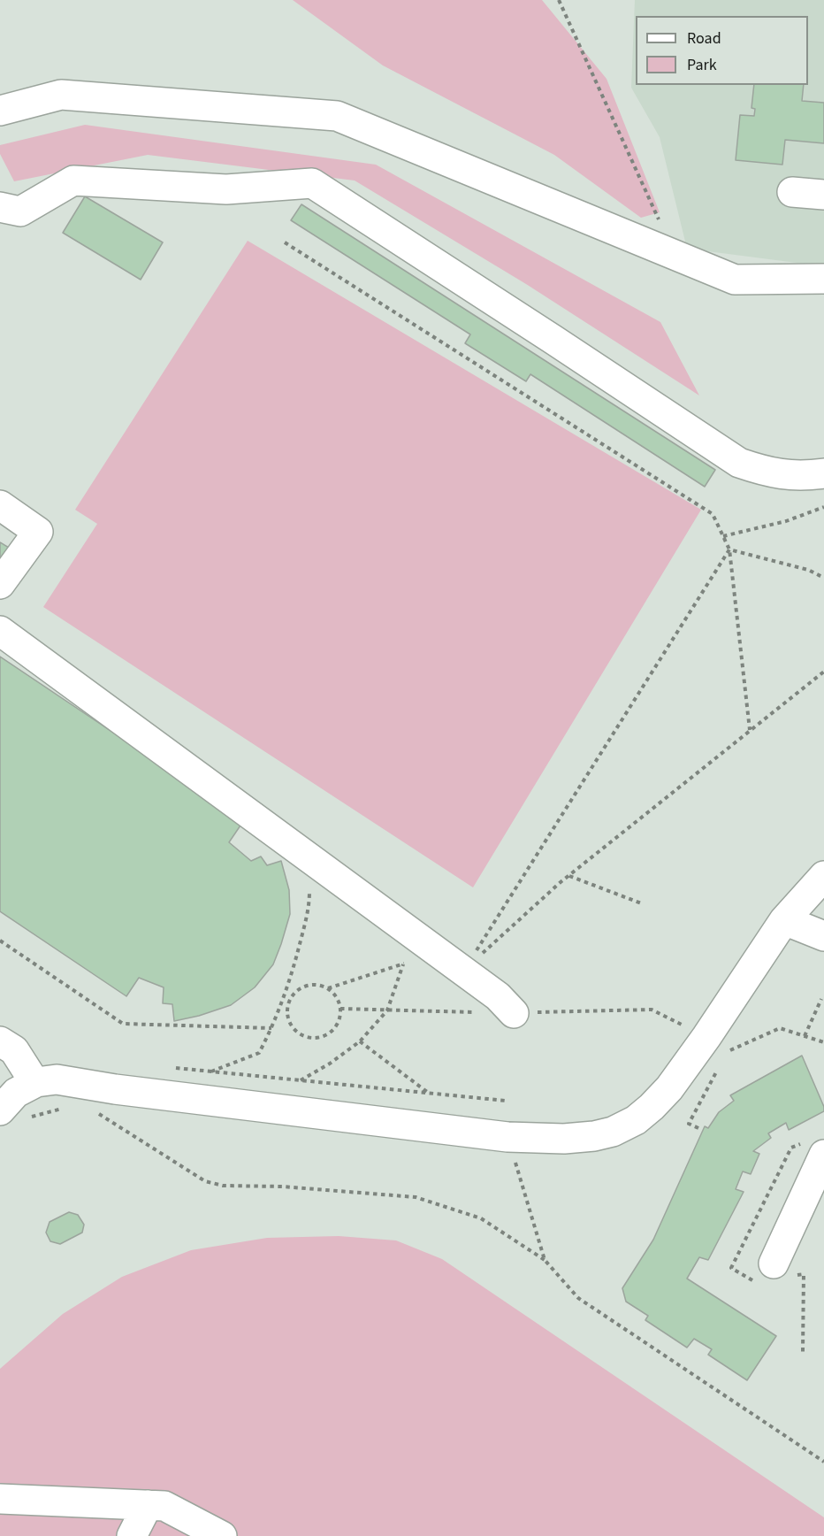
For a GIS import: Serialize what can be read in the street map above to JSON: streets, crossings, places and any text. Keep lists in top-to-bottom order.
{
  "legend": ["Road", "Park"]
}
